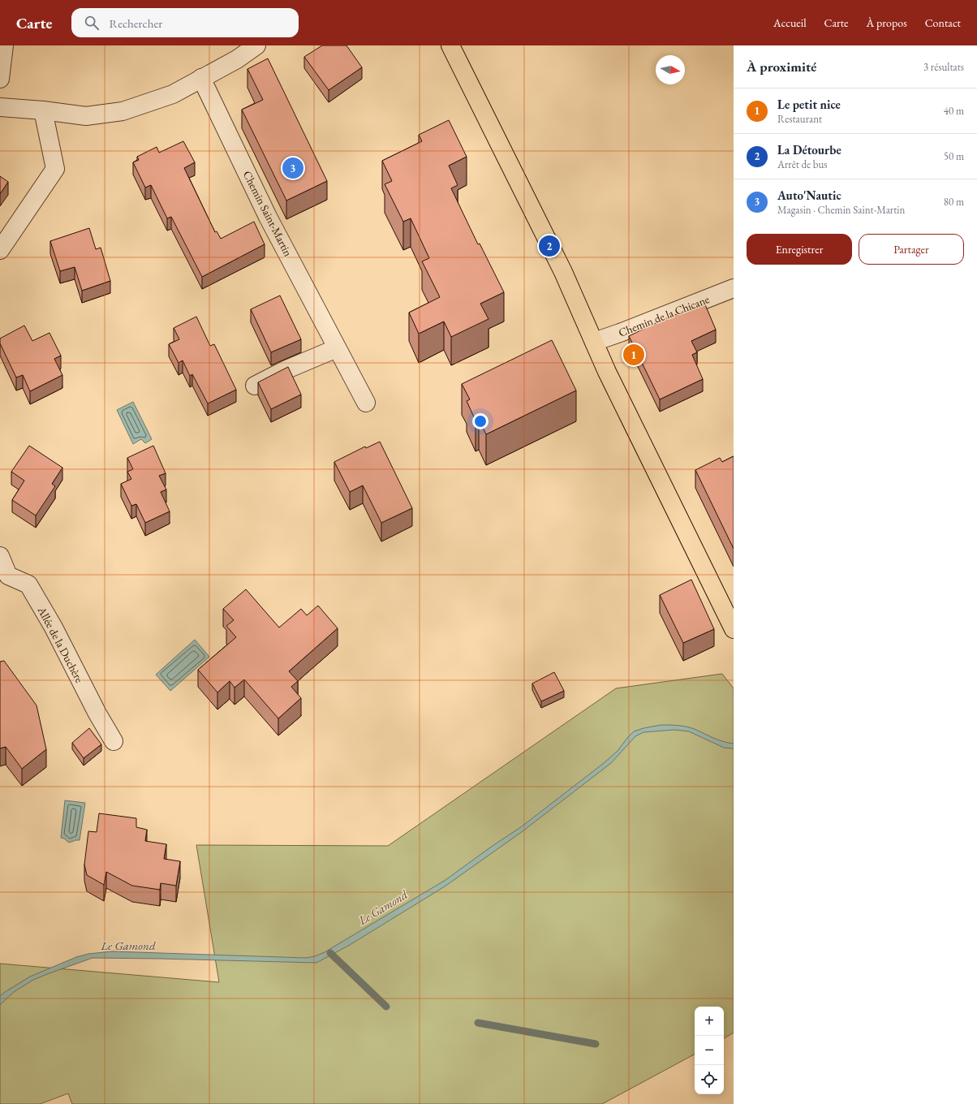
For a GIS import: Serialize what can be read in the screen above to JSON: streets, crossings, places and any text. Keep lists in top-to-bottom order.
{
  "streets": {
    "street": ["Chemin Saint-Martin", "Chemin de la Chicane", "Allée de la Duchère"]
  },
  "water": ["Le Gamond"],
  "north": "right",
  "page": {
    "header": "Carte",
    "search": "Rechercher",
    "nav": [
      "Accueil",
      "Carte",
      "À propos",
      "Contact"
    ],
    "heading": ["À proximité", "3 résultats"],
    "list": [
      {
        "mark": "1",
        "name": "Le petit nice",
        "note": "Restaurant",
        "value": "40 m"
      },
      {
        "mark": "2",
        "name": "La Détourbe",
        "note": "Arrêt de bus",
        "value": "50 m"
      },
      {
        "mark": "3",
        "name": "Auto'Nautic",
        "note": "Magasin · Chemin Saint-Martin",
        "value": "80 m"
      }
    ],
    "pins": ["3", "2", "1"],
    "buttons": ["Enregistrer", "Partager"],
    "map_buttons": ["+", "−"]
  }
}
